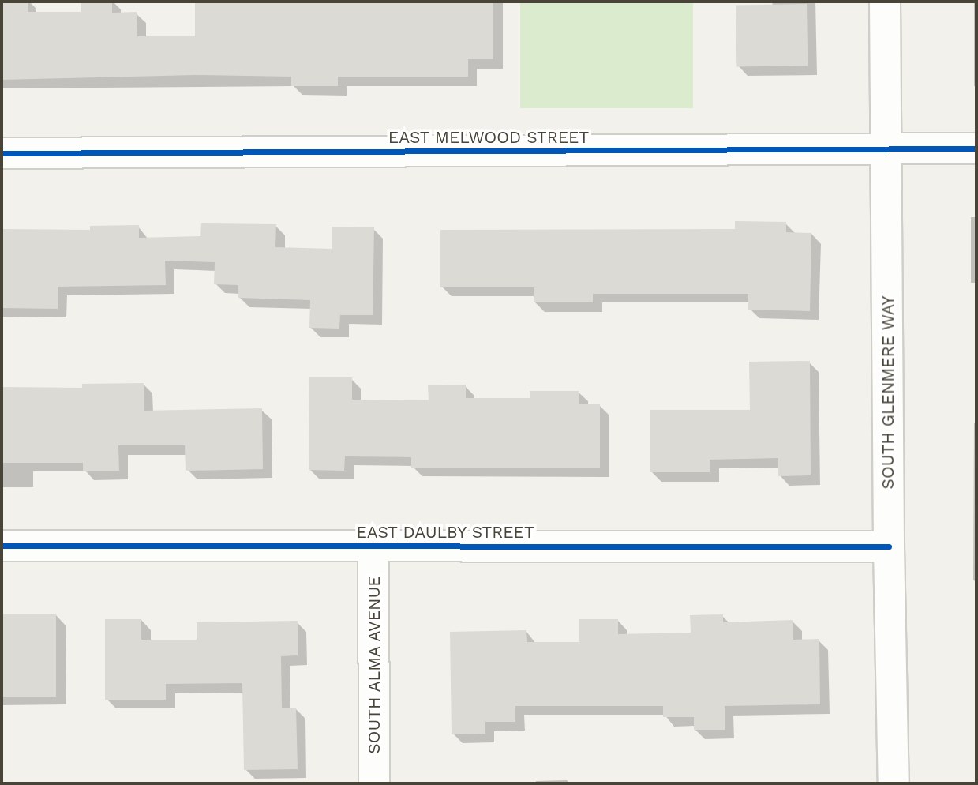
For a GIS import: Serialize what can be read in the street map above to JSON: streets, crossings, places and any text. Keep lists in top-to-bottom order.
{
  "streets": {
    "street": [
      "EAST MELWOOD STREET",
      "SOUTH GLENMERE WAY",
      "EAST DAULBY STREET",
      "SOUTH ALMA AVENUE"
    ]
  },
  "crossings": [
    ["EAST MELWOOD STREET", "SOUTH GLENMERE WAY"],
    ["SOUTH GLENMERE WAY", "EAST DAULBY STREET"],
    ["EAST DAULBY STREET", "SOUTH ALMA AVENUE"]
  ]
}
